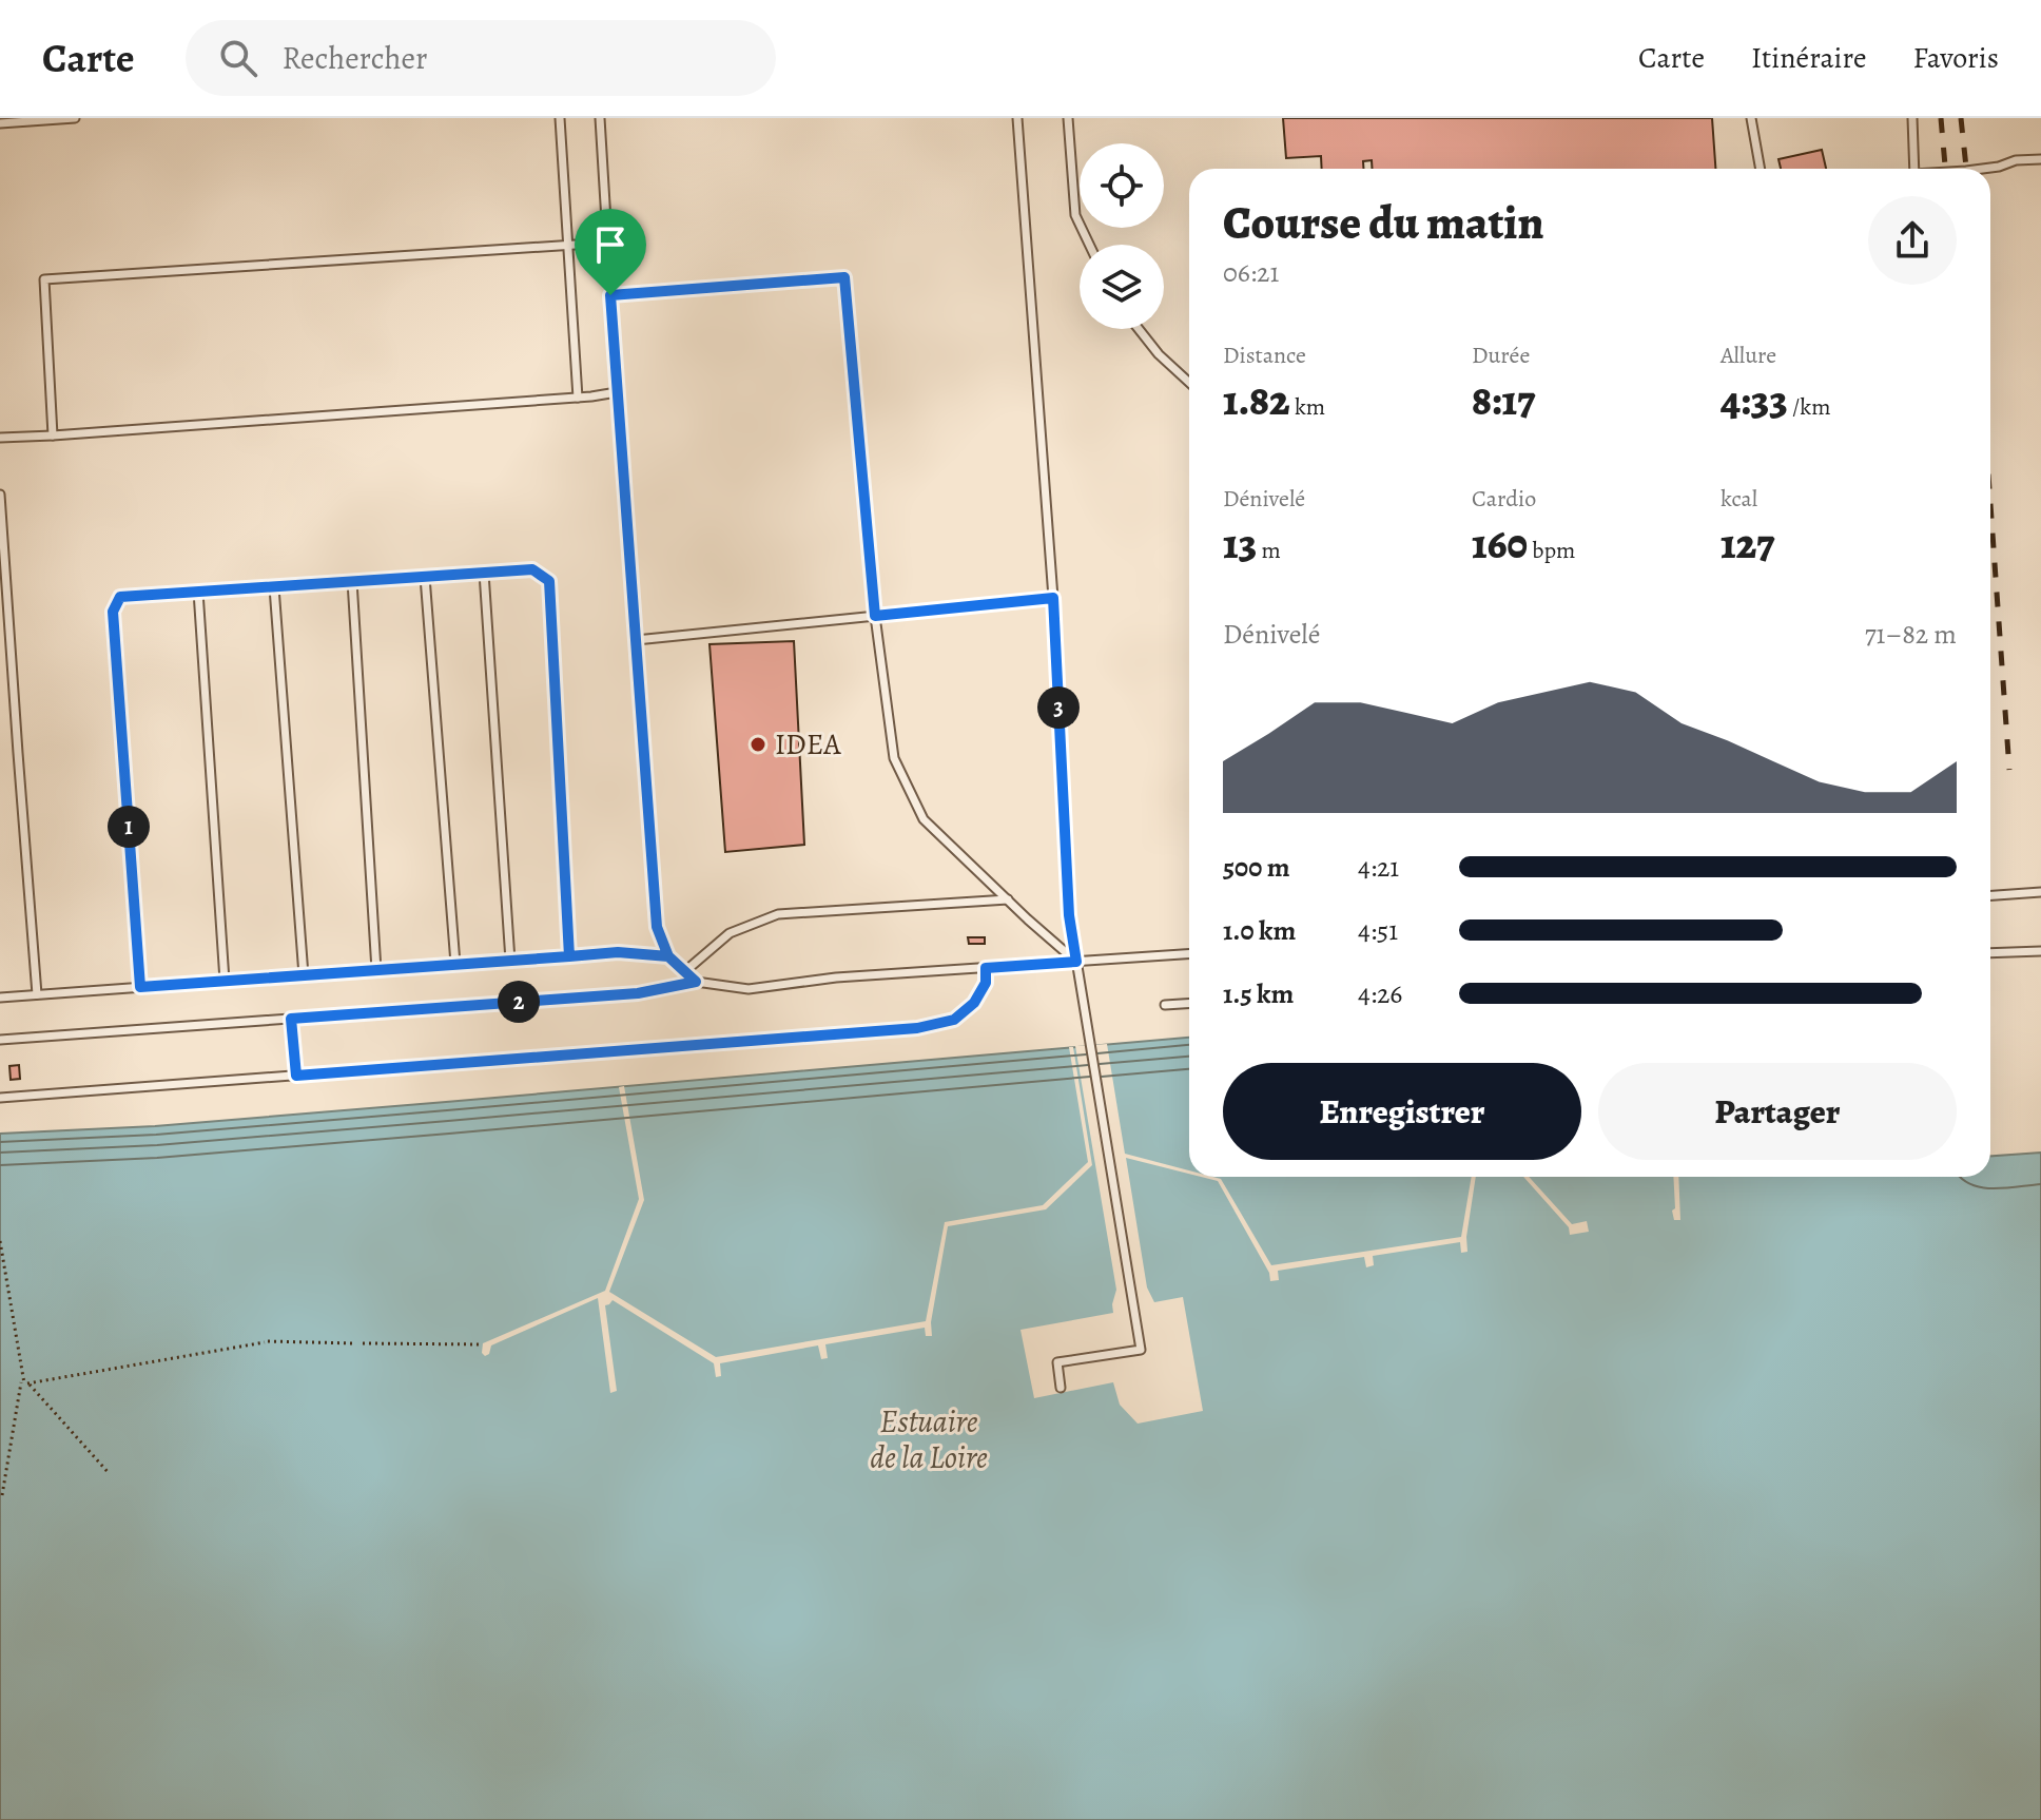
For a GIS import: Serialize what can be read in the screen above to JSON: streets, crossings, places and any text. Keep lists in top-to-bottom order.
{
  "water": ["Estuaire de la Loire"],
  "places": ["IDEA"],
  "page": {
    "header": "Carte",
    "search": "Rechercher",
    "nav": ["Carte", "Itinéraire", "Favoris"],
    "heading": ["Course du matin", "06:21"],
    "stats": [
      ["Distance", "1.82 km"],
      ["Durée", "8:17"],
      ["Allure", "4:33 /km"],
      ["Dénivelé", "13 m"],
      ["Cardio", "160 bpm"],
      ["kcal", "127"]
    ],
    "chart": ["Dénivelé", "71–82 m"],
    "pins": ["3", "1", "2"],
    "list": [
      {
        "name": "500 m",
        "note": "4:21"
      },
      {
        "name": "1.0 km",
        "note": "4:51"
      },
      {
        "name": "1.5 km",
        "note": "4:26"
      }
    ],
    "buttons": ["Enregistrer", "Partager"]
  }
}
